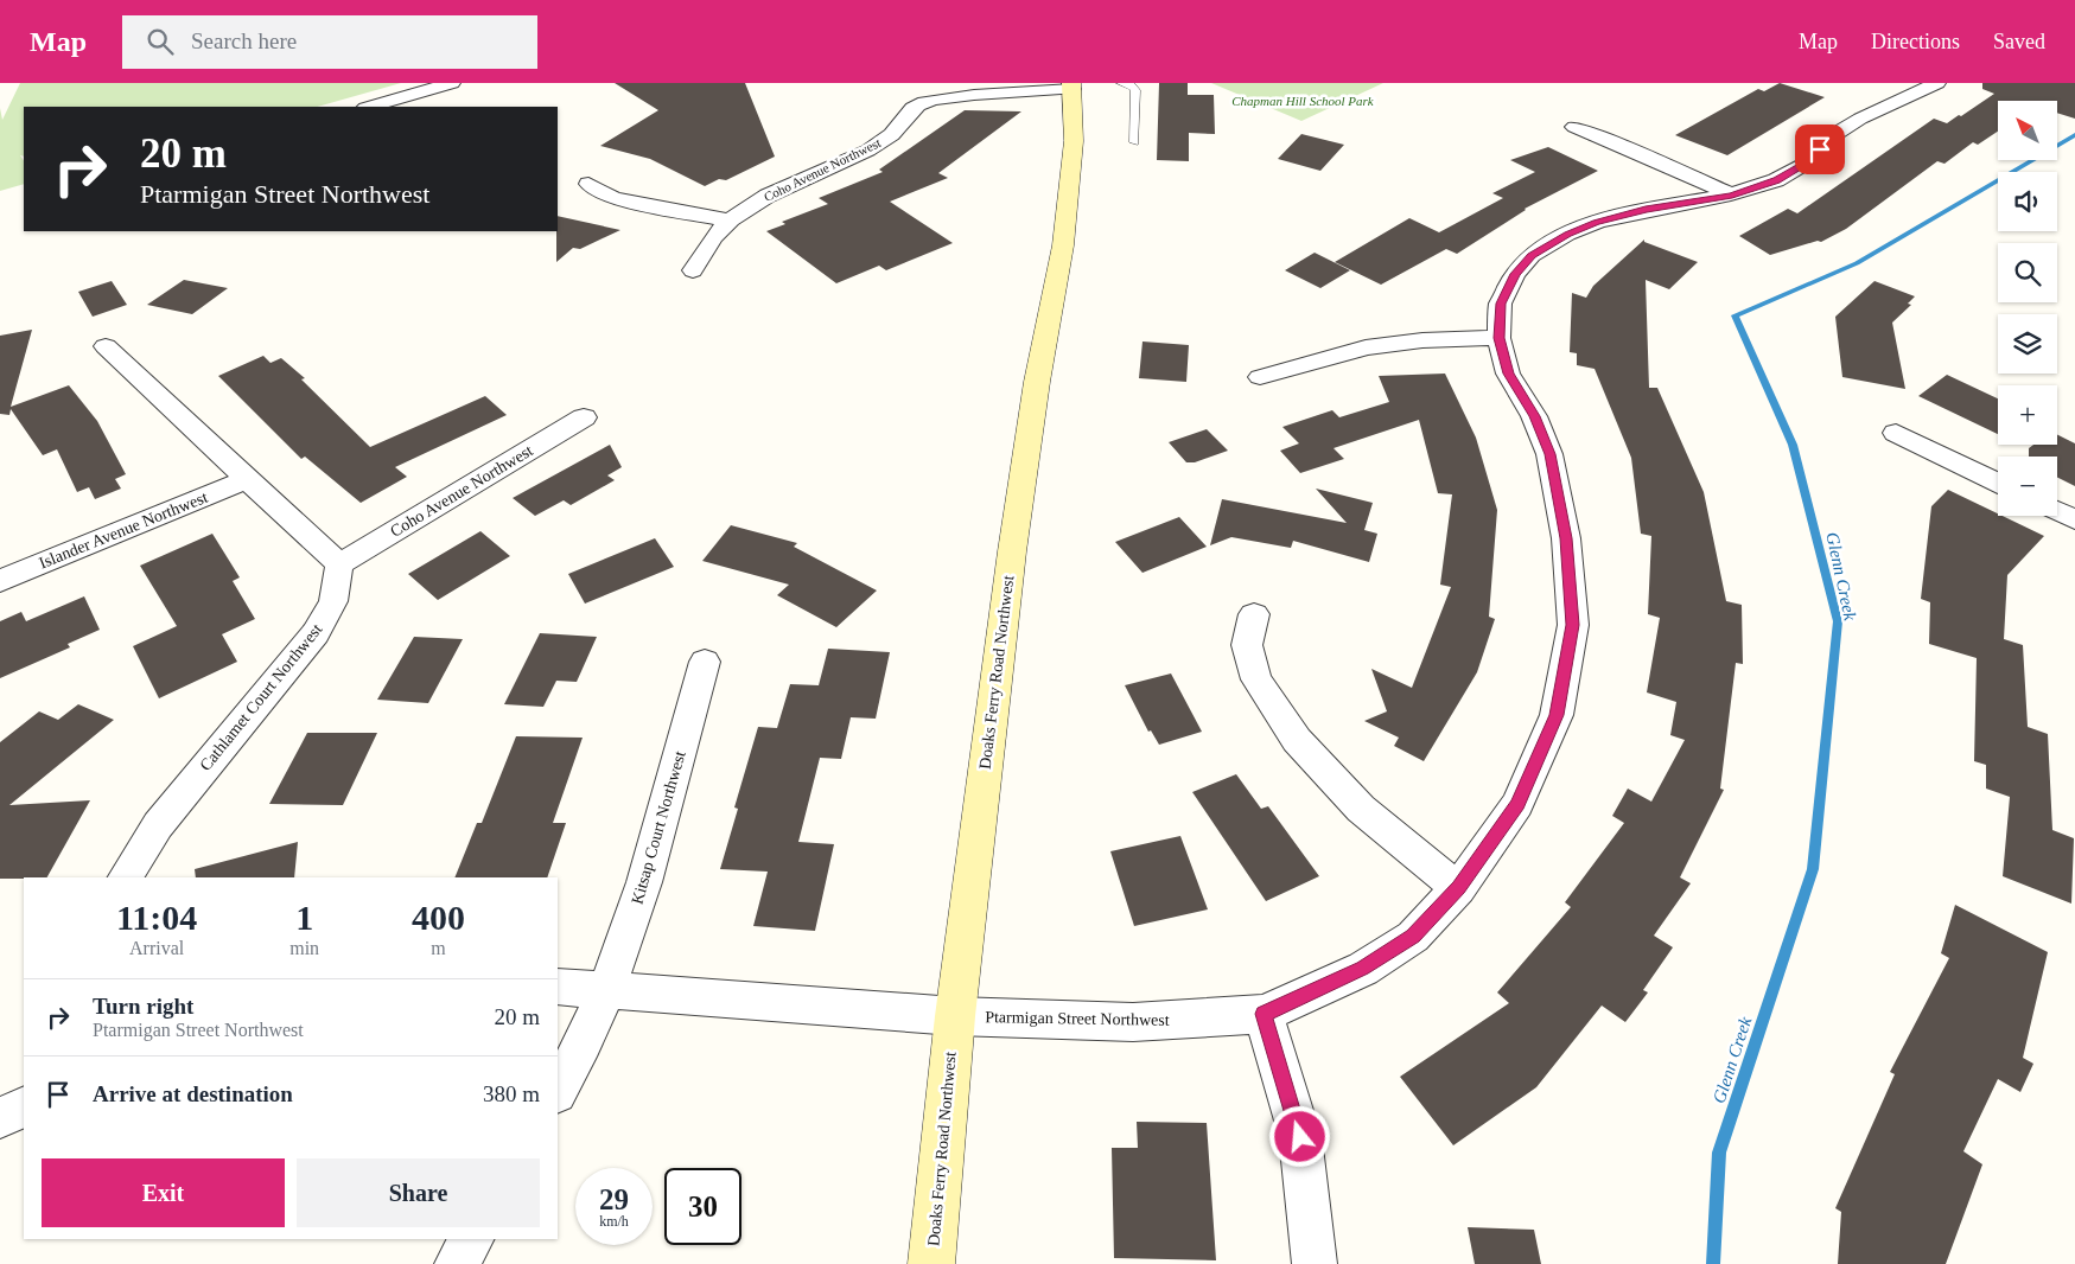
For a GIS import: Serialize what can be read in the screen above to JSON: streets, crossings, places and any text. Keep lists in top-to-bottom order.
{
  "streets": {
    "main road": ["Doaks Ferry Road Northwest"],
    "street": [
      "Coho Avenue Northwest",
      "Islander Avenue Northwest",
      "Cathlamet Court Northwest",
      "Kitsap Court Northwest",
      "Ptarmigan Street Northwest"
    ]
  },
  "crossings": [
    ["Coho Avenue Northwest", "Doaks Ferry Road Northwest"],
    ["Coho Avenue Northwest", "Cathlamet Court Northwest"],
    ["Doaks Ferry Road Northwest", "Ptarmigan Street Northwest"],
    ["Kitsap Court Northwest", "Ptarmigan Street Northwest"]
  ],
  "water": ["Glenn Creek"],
  "parks": ["Chapman Hill School Park"],
  "north": "top left",
  "page": {
    "header": "Map",
    "search": "Search here",
    "nav": ["Map", "Directions", "Saved"],
    "map_buttons": ["+", "−"],
    "turn": ["20 m", "Ptarmigan Street Northwest"],
    "eta": [
      "11:04",
      "Arrival",
      "1",
      "min",
      "400",
      "m"
    ],
    "list": [
      {
        "name": "Turn right",
        "note": "Ptarmigan Street Northwest",
        "value": "20 m"
      },
      {
        "name": "Arrive at destination",
        "value": "380 m"
      }
    ],
    "buttons": ["Exit", "Share"],
    "speed": "29 km/h",
    "limit": "30"
  }
}
